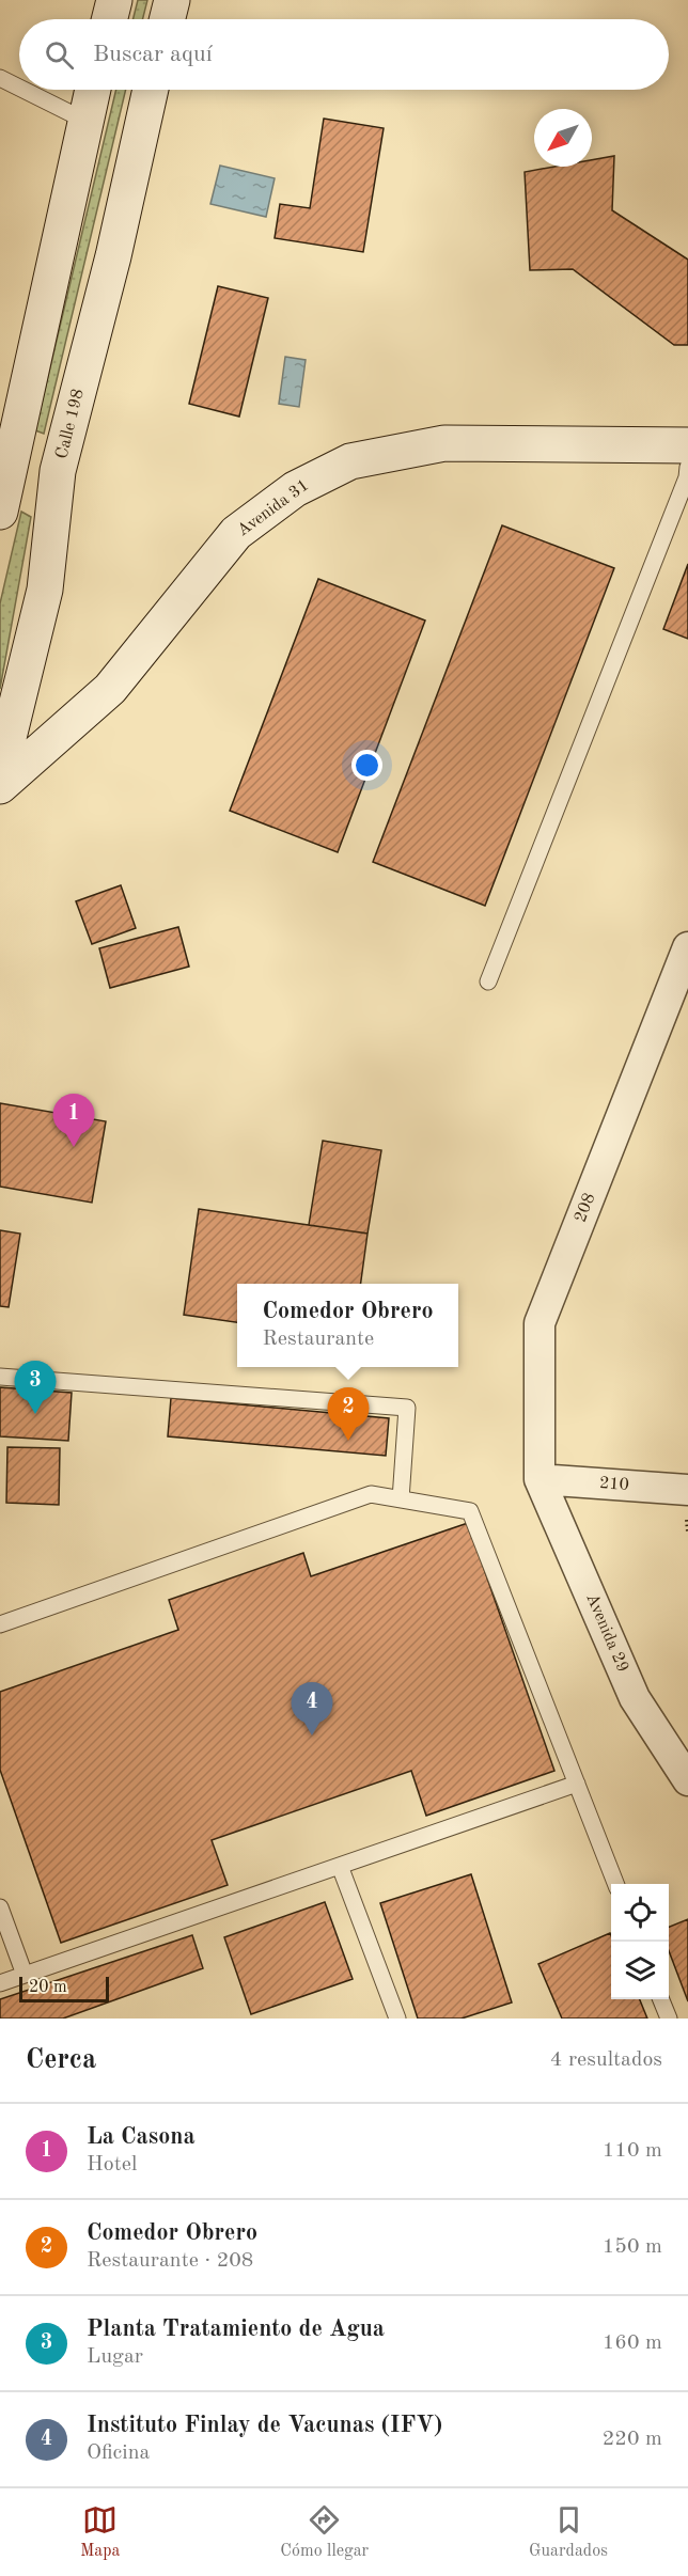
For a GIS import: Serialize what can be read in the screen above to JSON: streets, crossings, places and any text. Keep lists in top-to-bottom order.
{
  "streets": {
    "main road": ["Calle 198", "Avenida 31"],
    "street": ["208", "210", "Avenida 29"]
  },
  "crossings": [
    ["208", "210"],
    ["208", "Avenida 29"],
    ["210", "Avenida 29"]
  ],
  "scale_bar": "20 m",
  "north": "bottom left",
  "page": {
    "search": "Buscar aquí",
    "pins": [
      "1",
      "3",
      "2",
      "4"
    ],
    "popup": ["Comedor Obrero", "Restaurante"],
    "scale": "20 m",
    "heading": ["Cerca", "4 resultados"],
    "list": [
      {
        "mark": "1",
        "name": "La Casona",
        "note": "Hotel",
        "value": "110 m"
      },
      {
        "mark": "2",
        "name": "Comedor Obrero",
        "note": "Restaurante · 208",
        "value": "150 m"
      },
      {
        "mark": "3",
        "name": "Planta Tratamiento de Agua",
        "note": "Lugar",
        "value": "160 m"
      },
      {
        "mark": "4",
        "name": "Instituto Finlay de Vacunas (IFV)",
        "note": "Oficina",
        "value": "220 m"
      }
    ],
    "nav": ["Mapa", "Cómo llegar", "Guardados"]
  }
}
